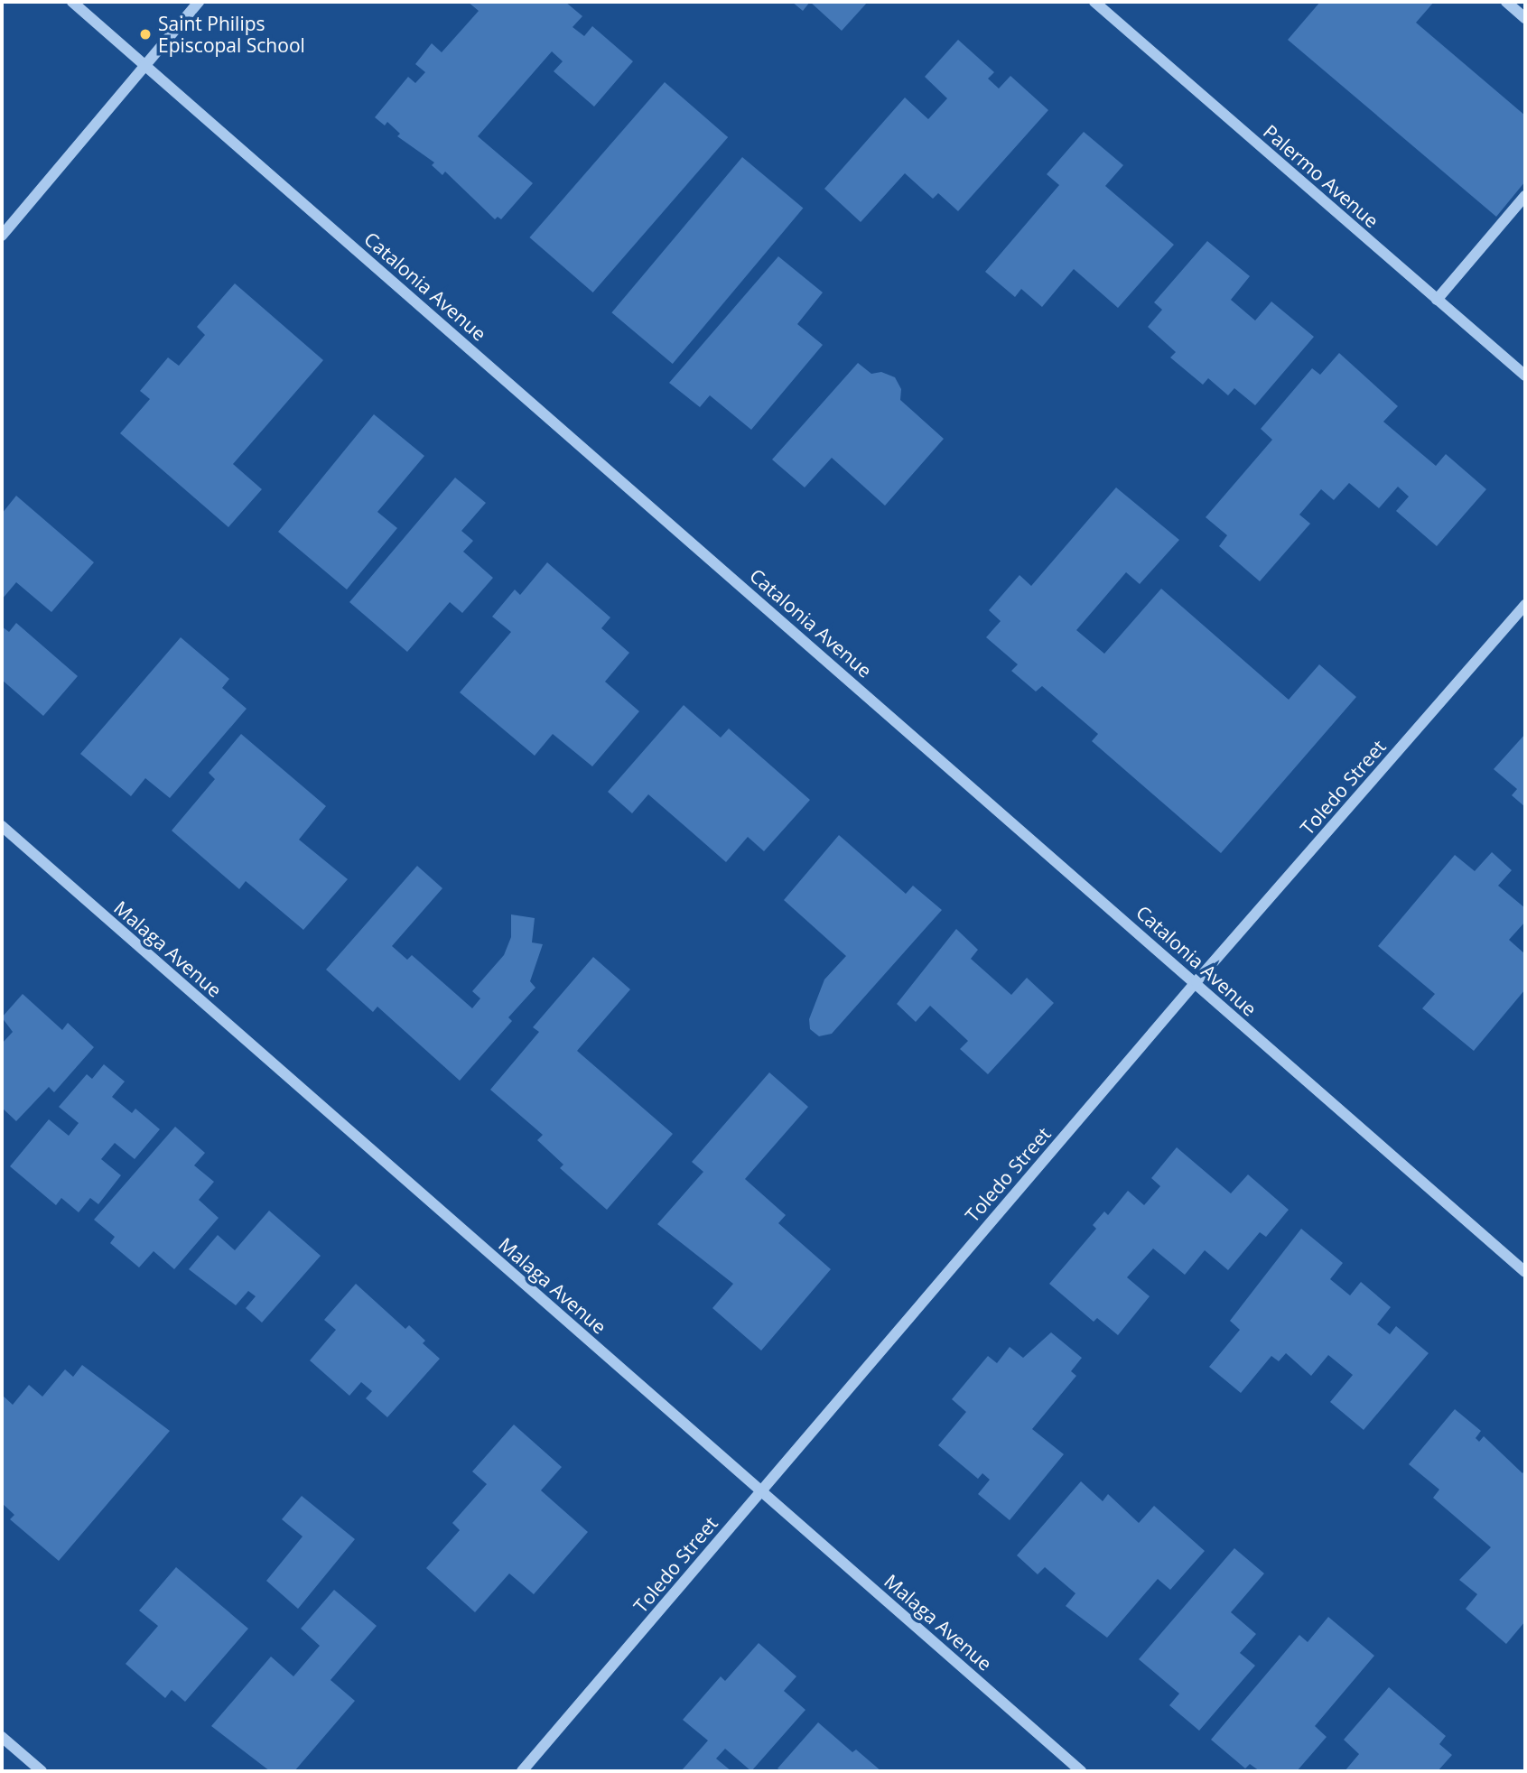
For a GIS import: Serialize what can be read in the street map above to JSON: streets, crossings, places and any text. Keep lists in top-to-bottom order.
{
  "streets": {
    "street": [
      "Palermo Avenue",
      "Catalonia Avenue",
      "Toledo Street",
      "Malaga Avenue"
    ]
  },
  "crossings": [
    ["Catalonia Avenue", "Toledo Street"],
    ["Toledo Street", "Malaga Avenue"]
  ],
  "places": ["Saint Philips Episcopal School"]
}
